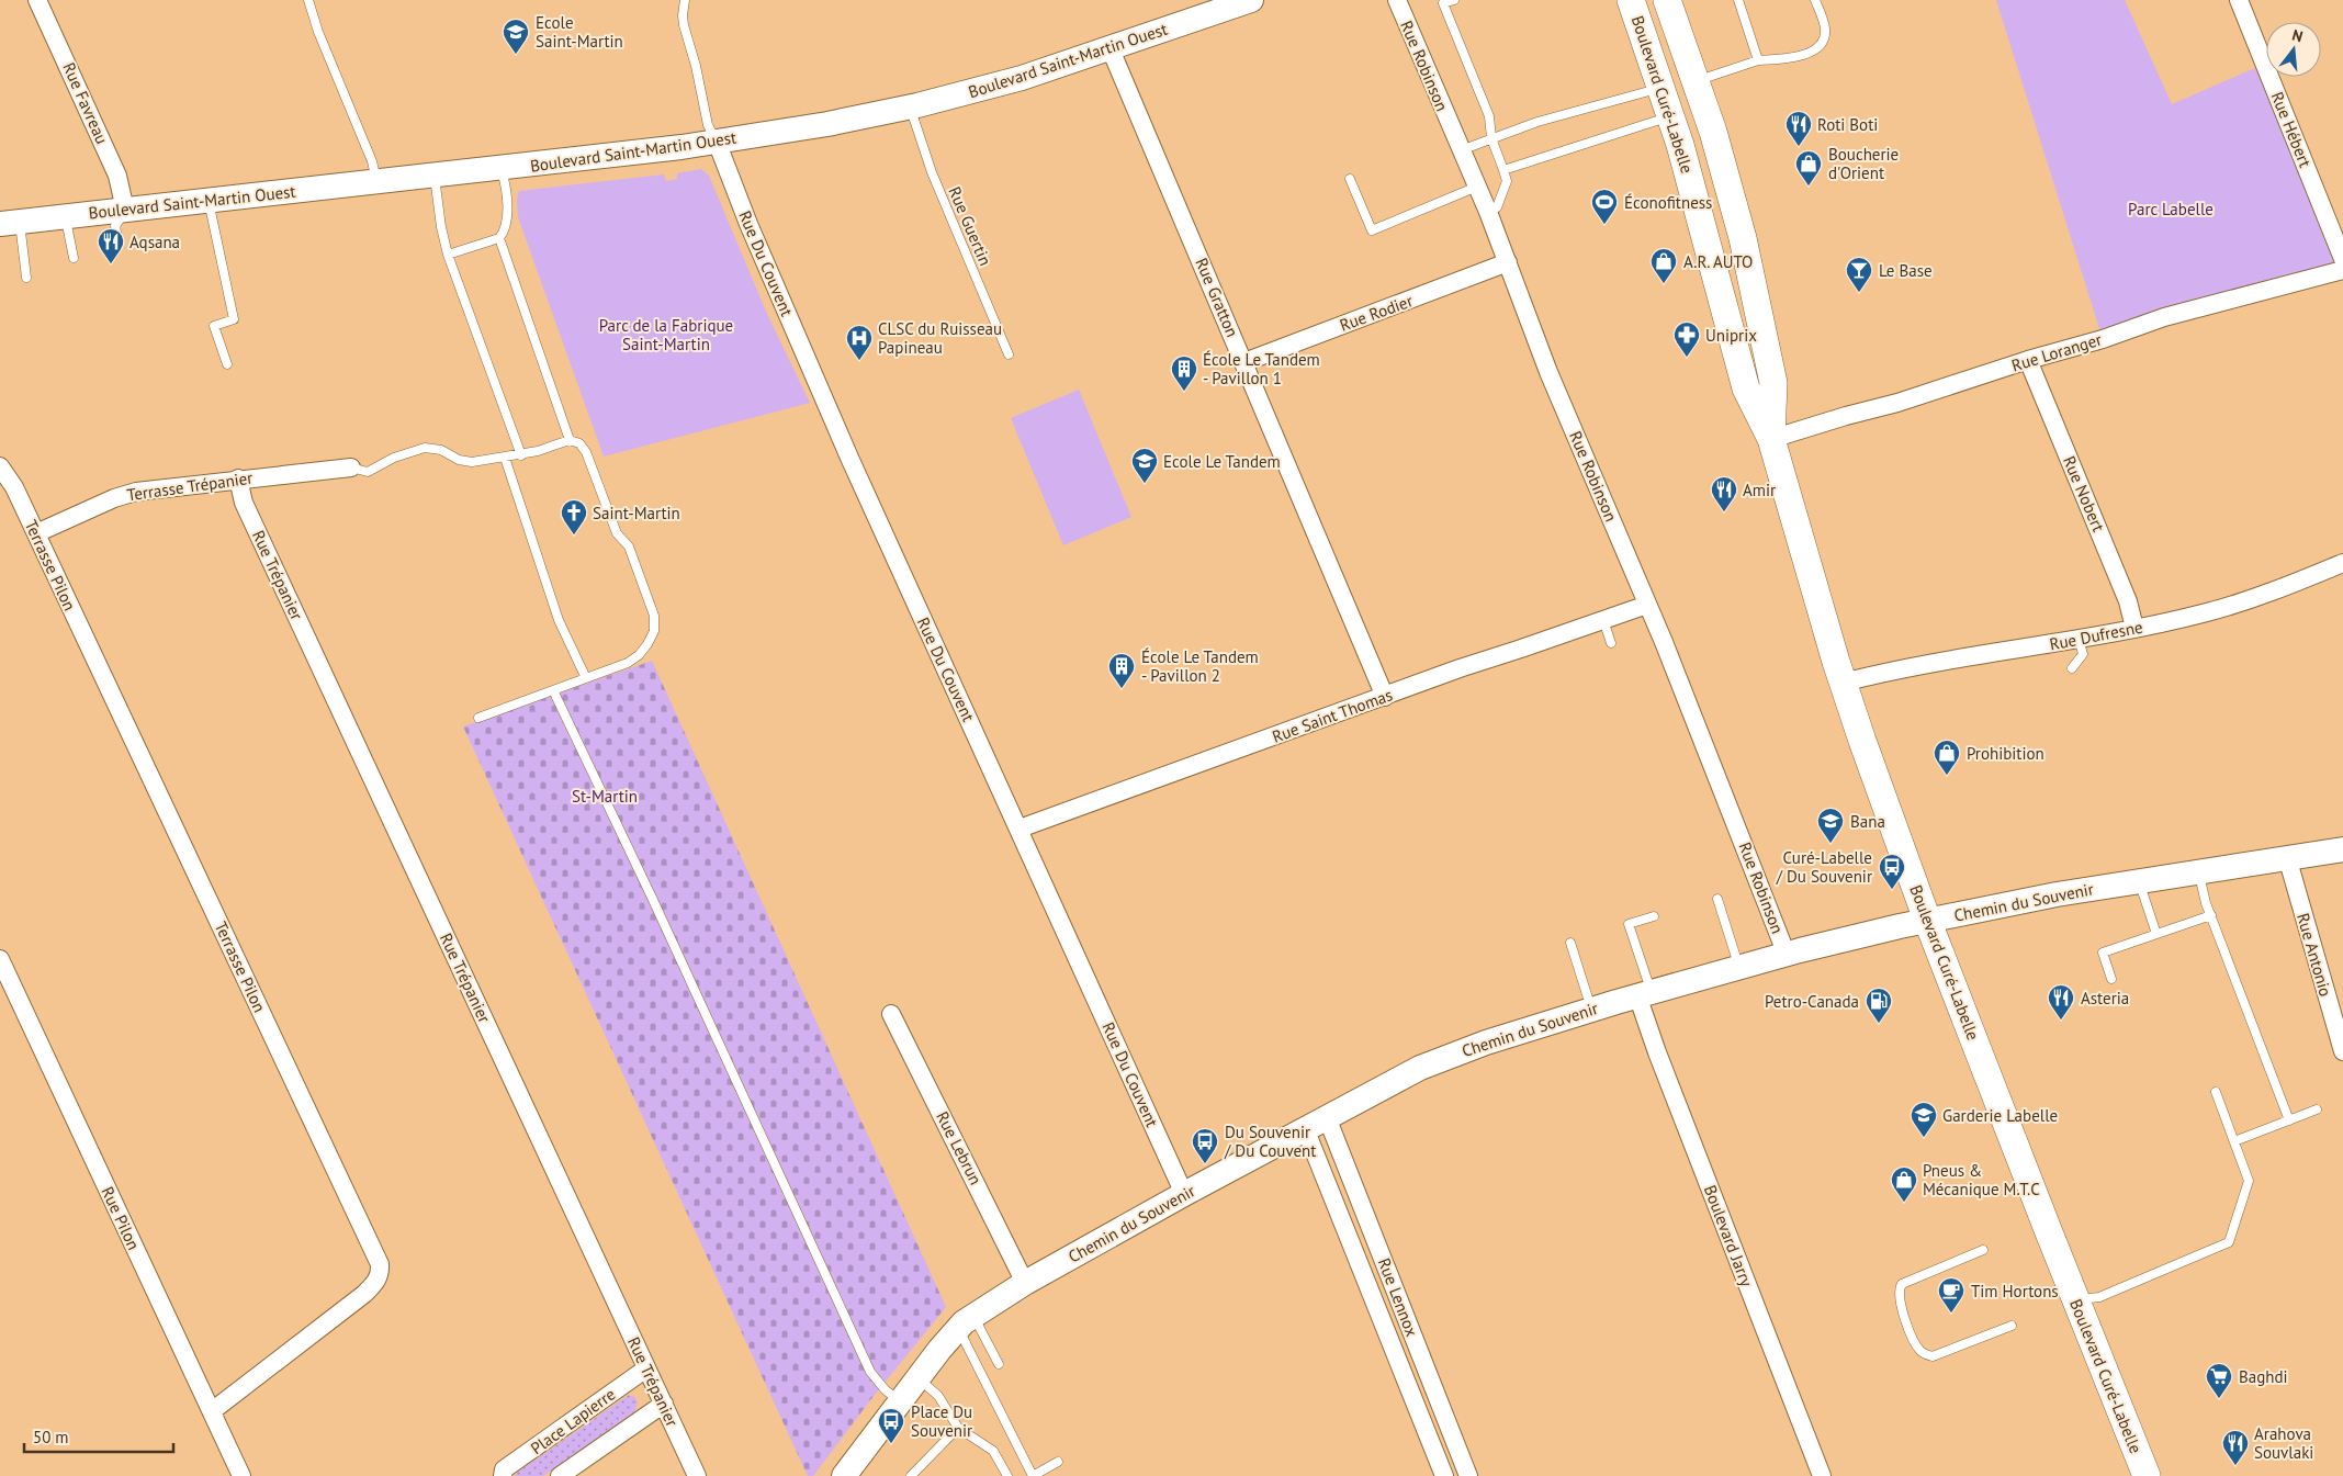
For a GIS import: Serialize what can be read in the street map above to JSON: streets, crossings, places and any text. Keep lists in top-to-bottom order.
{
  "streets": {
    "main road": ["Boulevard Curé-Labelle"],
    "street": [
      "Boulevard Saint-Martin Ouest",
      "Rue Robinson",
      "Rue Favreau",
      "Rue Hébert",
      "Rue Du Couvent",
      "Rue Gratton",
      "Rue Rodier",
      "Rue Loranger",
      "Terrasse Trépanier",
      "Rue Nobert",
      "Terrasse Pilon",
      "Rue Trépanier",
      "Rue Dufresne",
      "Rue Saint Thomas",
      "Chemin du Souvenir",
      "Rue Antonio",
      "Rue Lebrun",
      "Rue Pilon",
      "Boulevard Jarry",
      "Rue Lennox",
      "Place Lapierre"
    ],
    "lane": ["Rue Guertin"]
  },
  "crossings": [
    ["Boulevard Saint-Martin Ouest", "Rue Favreau"],
    ["Boulevard Saint-Martin Ouest", "Rue Guertin"],
    ["Boulevard Saint-Martin Ouest", "Rue Du Couvent"],
    ["Boulevard Saint-Martin Ouest", "Rue Gratton"],
    ["Rue Robinson", "Rue Rodier"],
    ["Rue Robinson", "Rue Saint Thomas"],
    ["Rue Robinson", "Chemin du Souvenir"],
    ["Boulevard Curé-Labelle", "Rue Loranger"],
    ["Boulevard Curé-Labelle", "Rue Dufresne"],
    ["Boulevard Curé-Labelle", "Chemin du Souvenir"],
    ["Rue Du Couvent", "Rue Saint Thomas"],
    ["Rue Du Couvent", "Chemin du Souvenir"],
    ["Rue Gratton", "Rue Rodier"],
    ["Rue Gratton", "Rue Saint Thomas"],
    ["Rue Loranger", "Rue Nobert"],
    ["Terrasse Trépanier", "Terrasse Pilon"],
    ["Terrasse Trépanier", "Rue Trépanier"],
    ["Rue Nobert", "Rue Dufresne"],
    ["Terrasse Pilon", "Rue Pilon"],
    ["Rue Trépanier", "Place Lapierre"],
    ["Chemin du Souvenir", "Rue Antonio"],
    ["Chemin du Souvenir", "Rue Lebrun"],
    ["Chemin du Souvenir", "Boulevard Jarry"],
    ["Chemin du Souvenir", "Rue Lennox"]
  ],
  "parks": ["Parc Labelle", "Parc de la Fabrique Saint-Martin", "St-Martin"],
  "places": {
    "school or university": [
      "Ecole Saint-Martin",
      "Ecole Le Tandem",
      "Bana",
      "Garderie Labelle"
    ],
    "restaurant": [
      "Roti Boti",
      "Aqsana",
      "Amir",
      "Asteria",
      "Arahova Souvlaki"
    ],
    "shop": [
      "Boucherie d'Orient",
      "A.R. AUTO",
      "Prohibition",
      "Pneus & Mécanique M.T.C"
    ],
    "sports": ["Éconofitness"],
    "bar": ["Le Base"],
    "pharmacy": ["Uniprix"],
    "hospital": ["CLSC du Ruisseau Papineau"],
    "building": ["École Le Tandem - Pavillon 1", "École Le Tandem - Pavillon 2"],
    "church": ["Saint-Martin"],
    "bus stop": ["Curé-Labelle / Du Souvenir", "Du Souvenir / Du Couvent", "Place Du Souvenir"],
    "fuel station": ["Petro-Canada"],
    "cafe": ["Tim Hortons"],
    "supermarket": ["Baghdi"]
  },
  "scale_bar": "50 m",
  "north": "top"
}
